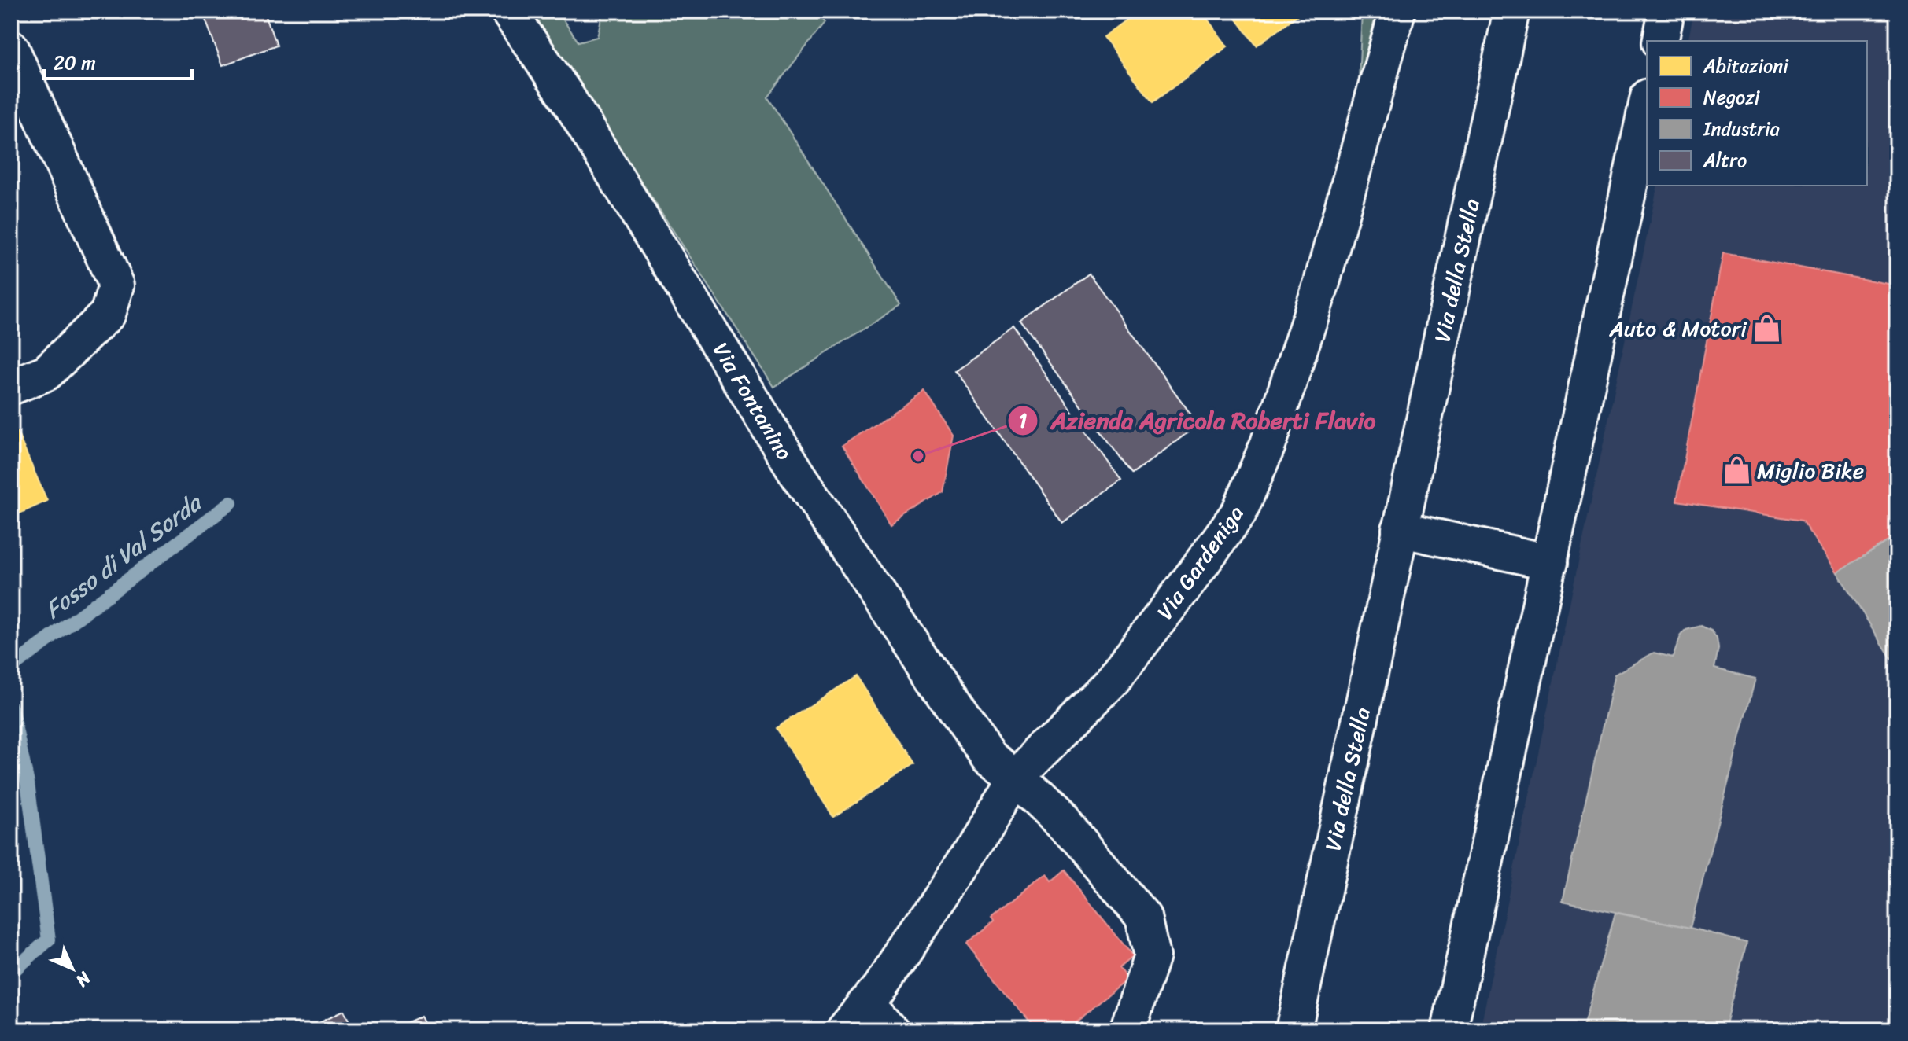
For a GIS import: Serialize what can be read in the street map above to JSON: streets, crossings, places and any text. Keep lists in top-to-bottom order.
{
  "streets": {
    "street": ["Via della Stella", "Via Fontanino", "Via Gardeniga"]
  },
  "crossings": [
    ["Via Fontanino", "Via Gardeniga"]
  ],
  "water": ["Fosso di Val Sorda"],
  "places": {
    "shop": ["Auto & Motori", "Miglio Bike"],
    "other": ["Azienda Agricola Roberti Flavio"]
  },
  "legend": [
    "Abitazioni",
    "Negozi",
    "Industria",
    "Altro"
  ],
  "scale_bar": "20 m",
  "north": "bottom right"
}
